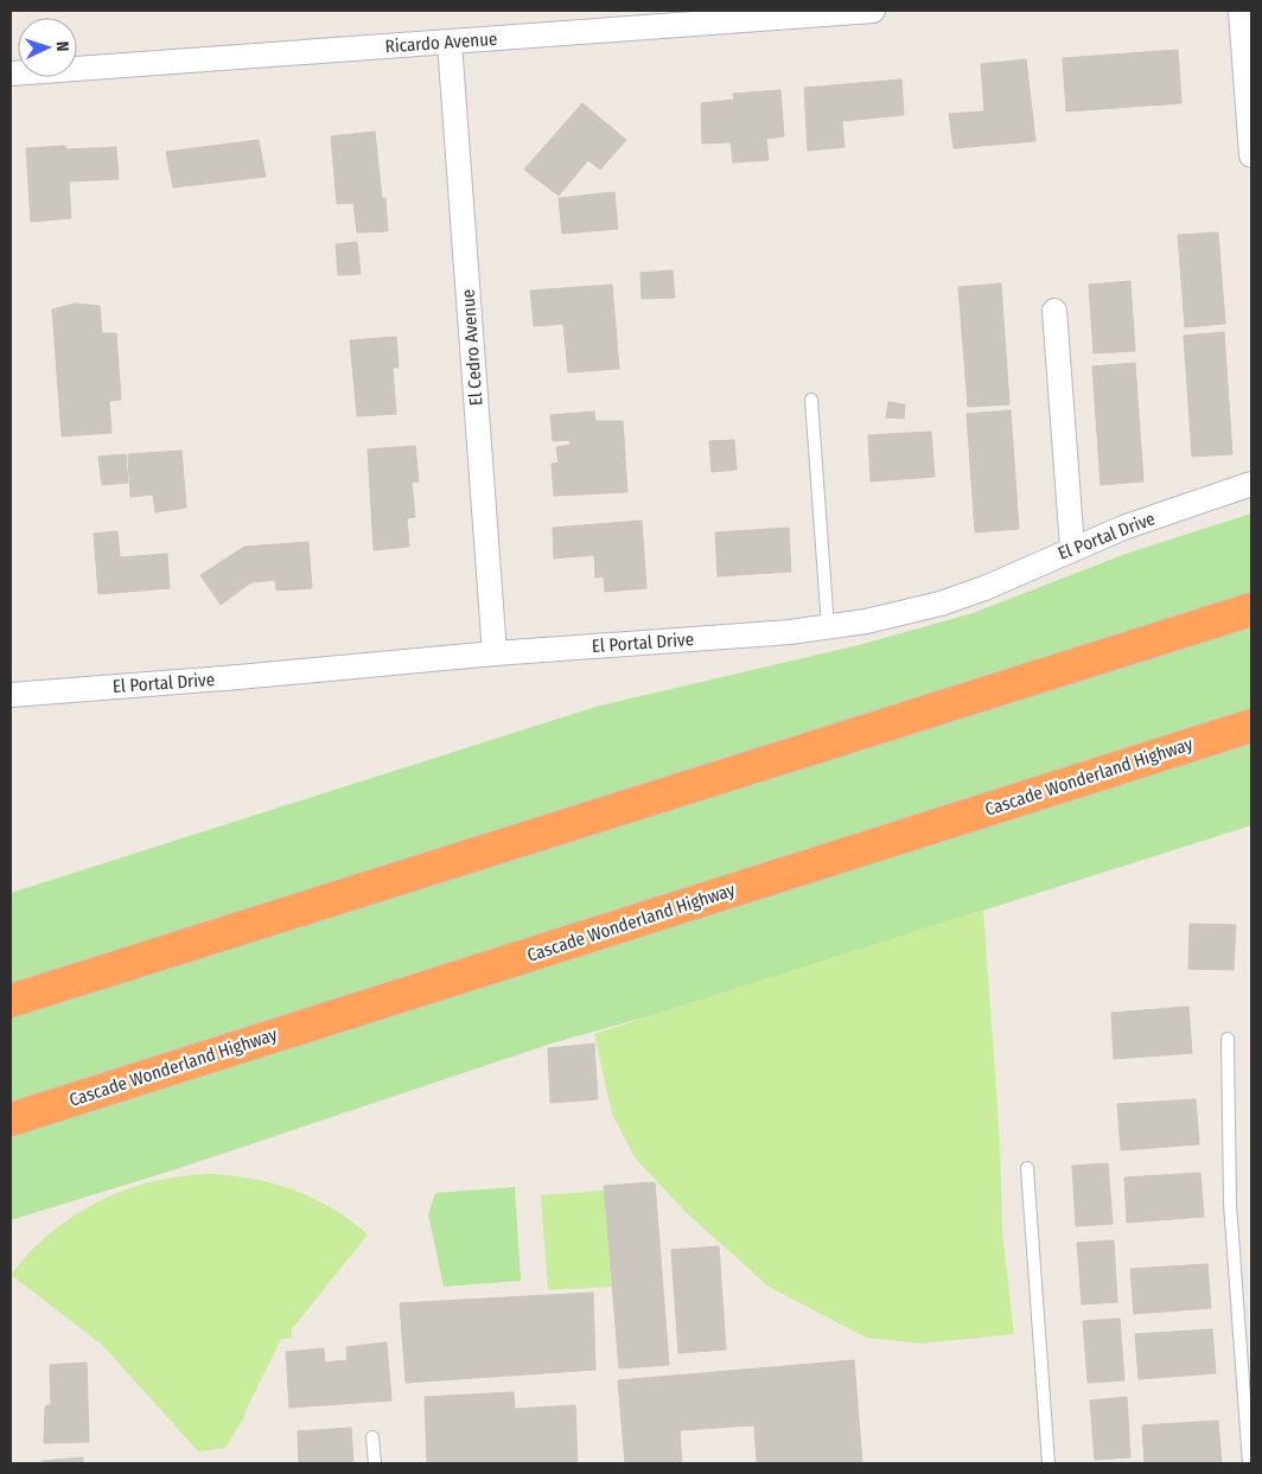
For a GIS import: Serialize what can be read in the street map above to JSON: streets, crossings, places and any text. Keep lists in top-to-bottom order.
{
  "streets": {
    "highway": ["Cascade Wonderland Highway"],
    "street": ["Ricardo Avenue", "El Cedro Avenue", "El Portal Drive"]
  },
  "crossings": [
    ["Ricardo Avenue", "El Cedro Avenue"],
    ["El Cedro Avenue", "El Portal Drive"]
  ],
  "north": "right"
}
